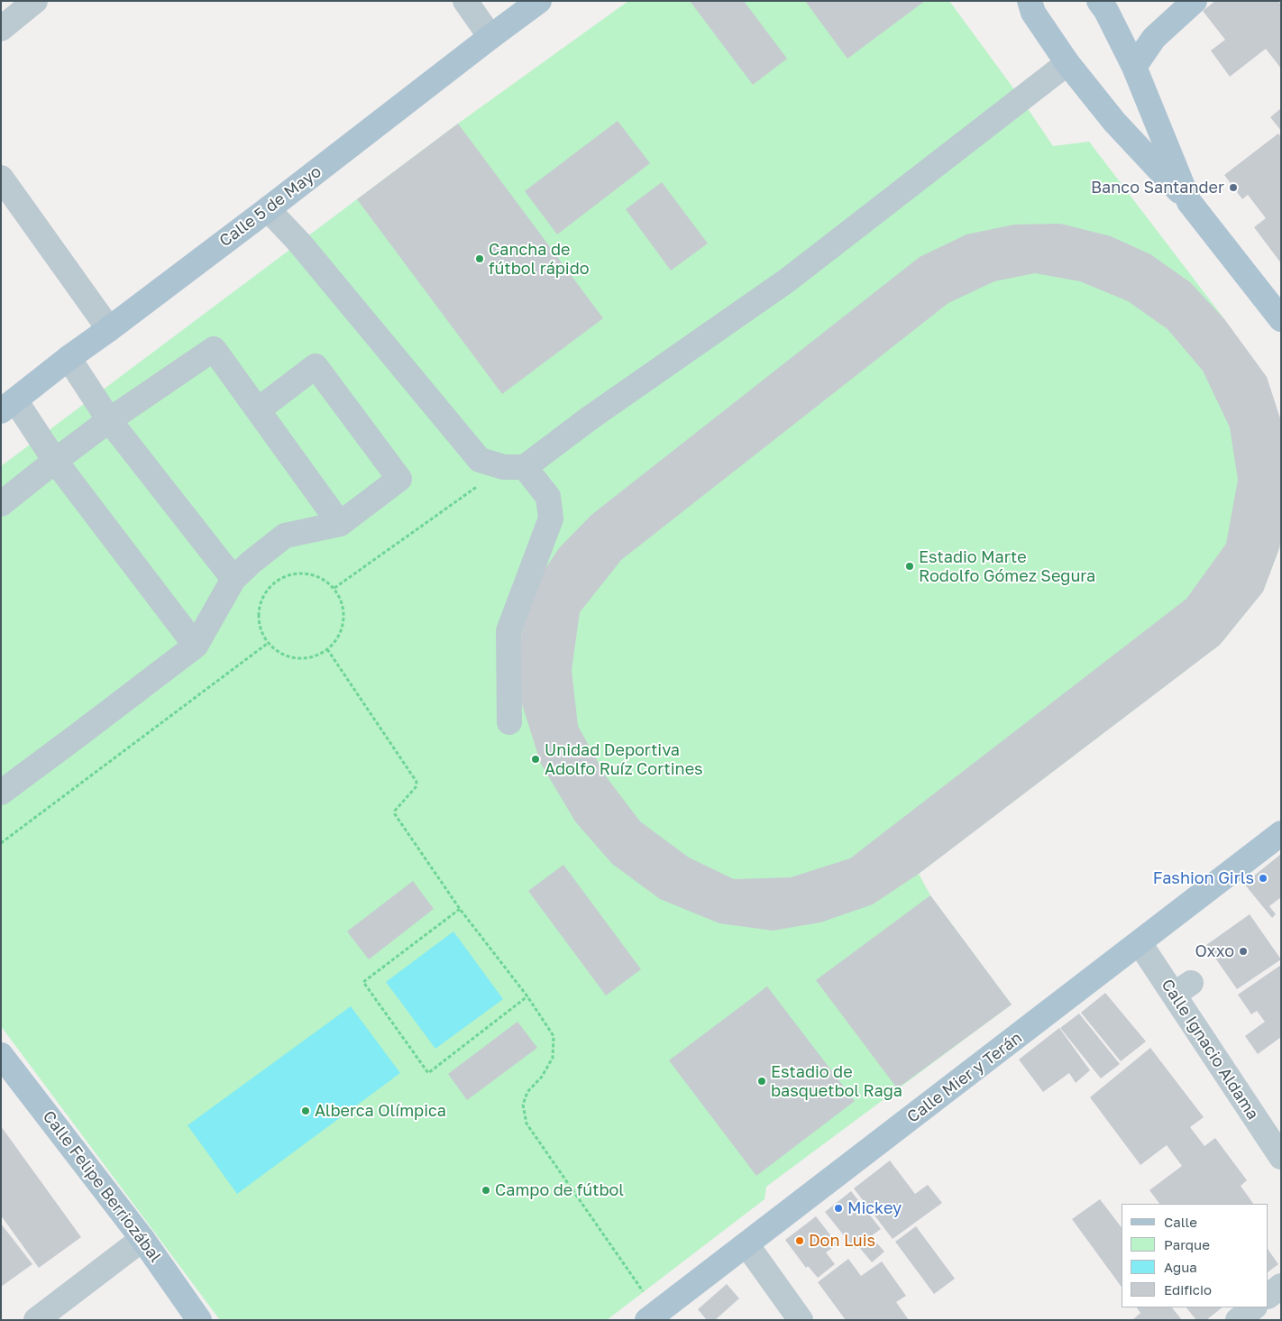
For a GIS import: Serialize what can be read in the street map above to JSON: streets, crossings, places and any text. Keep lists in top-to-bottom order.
{
  "streets": {
    "main road": ["Calle 5 de Mayo", "Calle Mier y Terán", "Calle Felipe Berriozábal"],
    "street": ["Calle Ignacio Aldama"]
  },
  "crossings": [
    ["Calle Ignacio Aldama", "Calle Mier y Terán"]
  ],
  "places": [
    "Banco Santander",
    "Cancha de fútbol rápido",
    "Estadio Marte Rodolfo Gómez Segura",
    "Unidad Deportiva Adolfo Ruíz Cortines",
    "Fashion Girls",
    "Oxxo",
    "Estadio de basquetbol Raga",
    "Alberca Olímpica",
    "Campo de fútbol",
    "Mickey",
    "Don Luis"
  ],
  "legend": [
    "Calle",
    "Parque",
    "Agua",
    "Edificio"
  ]
}
